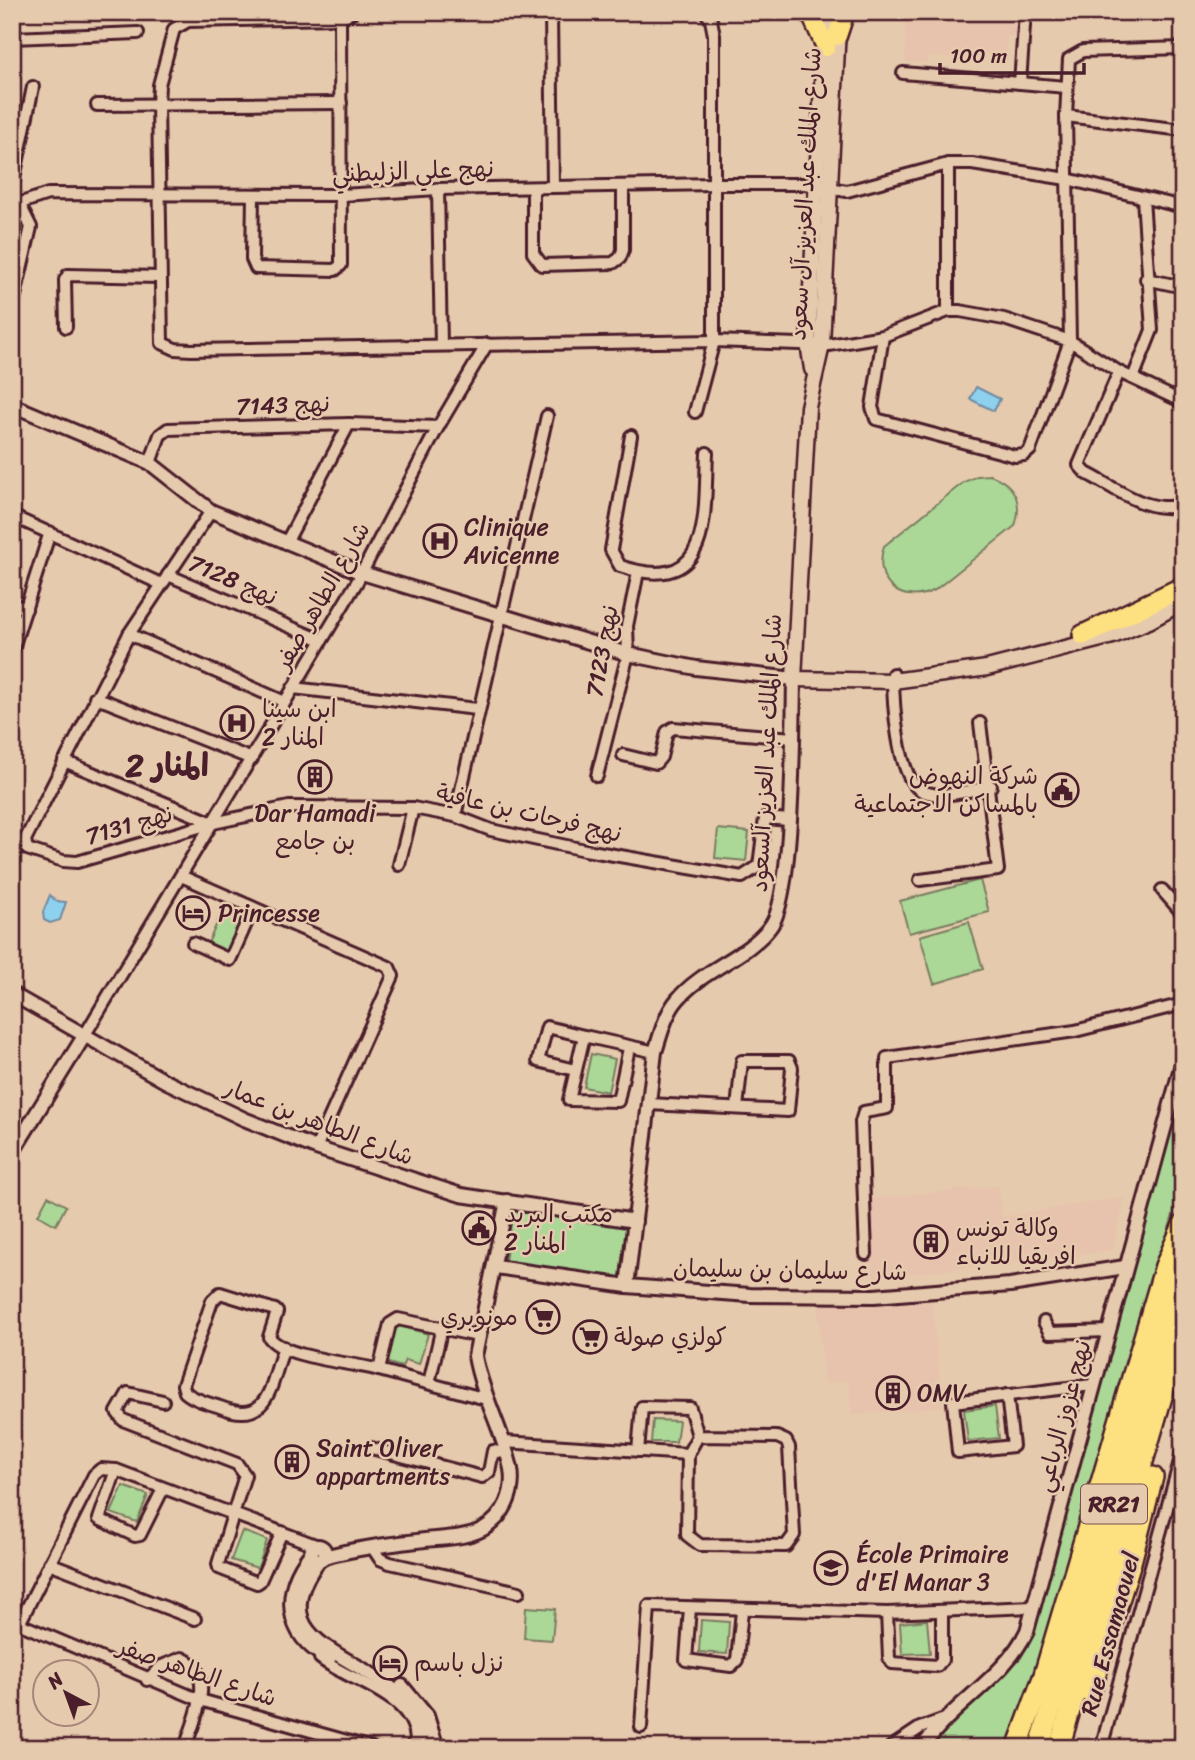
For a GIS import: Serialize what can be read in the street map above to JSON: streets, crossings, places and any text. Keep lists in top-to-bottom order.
{
  "streets": {
    "highway": ["RR21"],
    "main road": ["شارع الملك عبد العزيز آل سعود", "شارع الملك عبد العزيز آلسعود"],
    "street": [
      "نهج علي الزليطني",
      "نهج 7143",
      "نهج 7128",
      "شارع الطاهر صفر",
      "نهج 7123",
      "نهج فرحات بن عافية",
      "نهج 7131",
      "شارع الطاهر بن عمار",
      "شارع سليمان بن سليمان",
      "نهج عزوز الرباعي",
      "Rue Essamaouel"
    ]
  },
  "crossings": [
    ["نهج علي الزليطني", "شارع الملك عبد العزيز آل سعود"],
    ["شارع الملك عبد العزيز آل سعود", "شارع الملك عبد العزيز آلسعود"],
    ["نهج 7143", "شارع الطاهر صفر"],
    ["نهج 7128", "شارع الطاهر صفر"],
    ["شارع الطاهر صفر", "نهج فرحات بن عافية"],
    ["شارع الطاهر صفر", "نهج 7131"],
    ["شارع الطاهر صفر", "شارع الطاهر بن عمار"],
    ["شارع الملك عبد العزيز آلسعود", "نهج فرحات بن عافية"],
    ["شارع الملك عبد العزيز آلسعود", "شارع الطاهر بن عمار"],
    ["شارع الملك عبد العزيز آلسعود", "شارع سليمان بن سليمان"],
    ["نهج فرحات بن عافية", "نهج 7131"],
    ["شارع سليمان بن سليمان", "نهج عزوز الرباعي"]
  ],
  "districts": ["المنار 2"],
  "places": {
    "hospital": ["Clinique Avicenne", "ابن سينا المنار 2"],
    "building": [
      "Dar Hamadi بن جامع",
      "وكالة تونس افريقيا للانباء",
      "OMV",
      "Saint Oliver appartments"
    ],
    "public building": ["شركة النهوض بالمساكن الاجتماعية", "مكتب البريد المنار 2"],
    "hotel": ["Princesse", "نزل باسم"],
    "supermarket": ["مونوبري", "كولزي صولة"],
    "school or university": ["École Primaire d'El Manar 3"]
  },
  "scale_bar": "100 m",
  "north": "top left"
}
